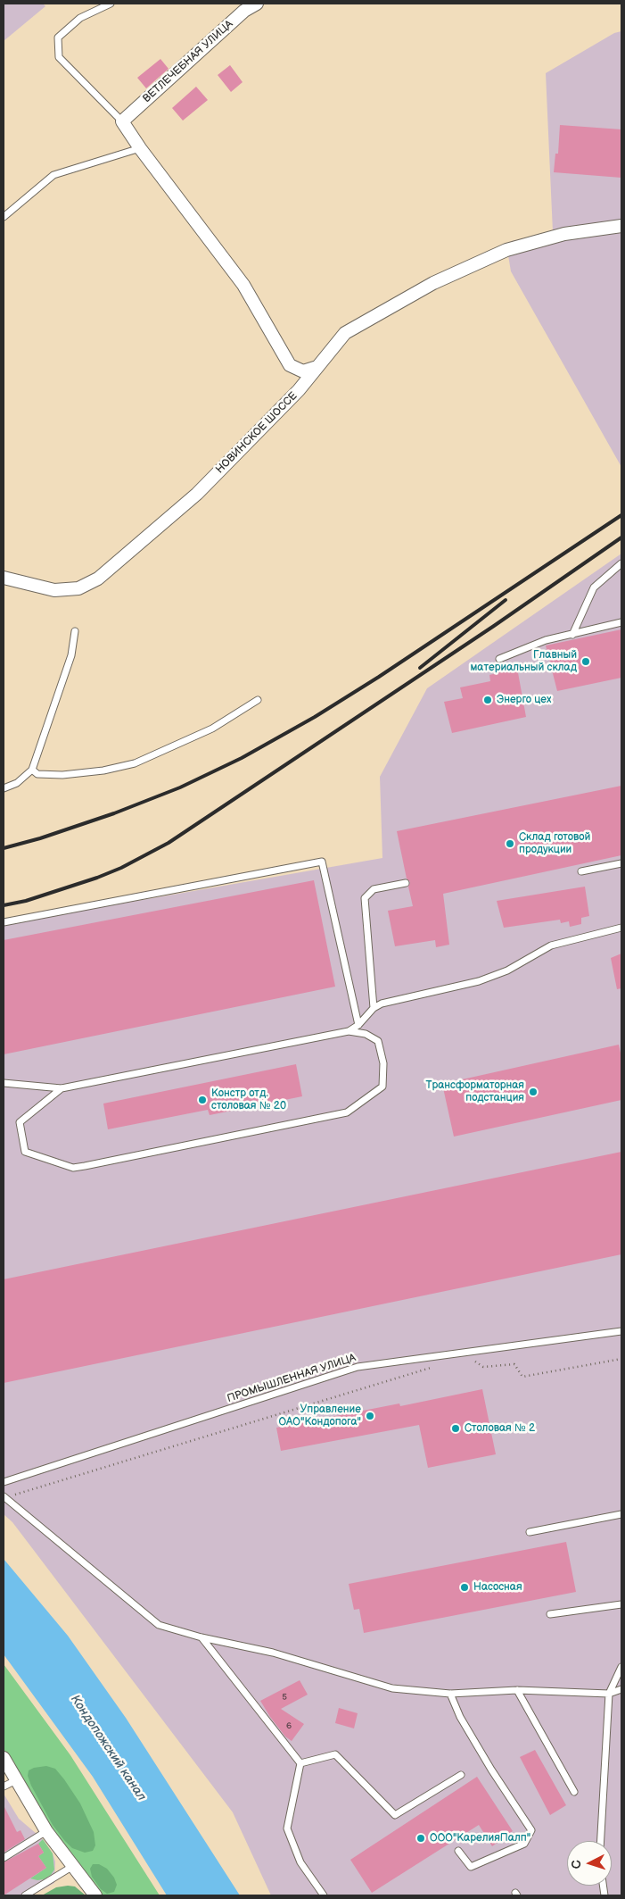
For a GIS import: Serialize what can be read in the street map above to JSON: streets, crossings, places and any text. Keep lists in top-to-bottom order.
{
  "streets": {
    "street": ["ВЕТЛЕЧЕБНАЯ УЛИЦА", "НОВИНСКОЕ ШОССЕ"],
    "lane": ["ПРОМЫШЛЕННАЯ УЛИЦА"]
  },
  "water": ["Кондопожский канал"],
  "places": [
    "Главный материальный склад",
    "Энерго цех",
    "Склад готовой продукции",
    "Трансформаторная подстанция",
    "Констр отд. столовая № 20",
    "Управление ОАО\"Кондопога\"",
    "Столовая № 2",
    "Насосная",
    "ООО\"КарелияПалп\""
  ],
  "house_numbers": ["5", "6"],
  "north": "left"
}
